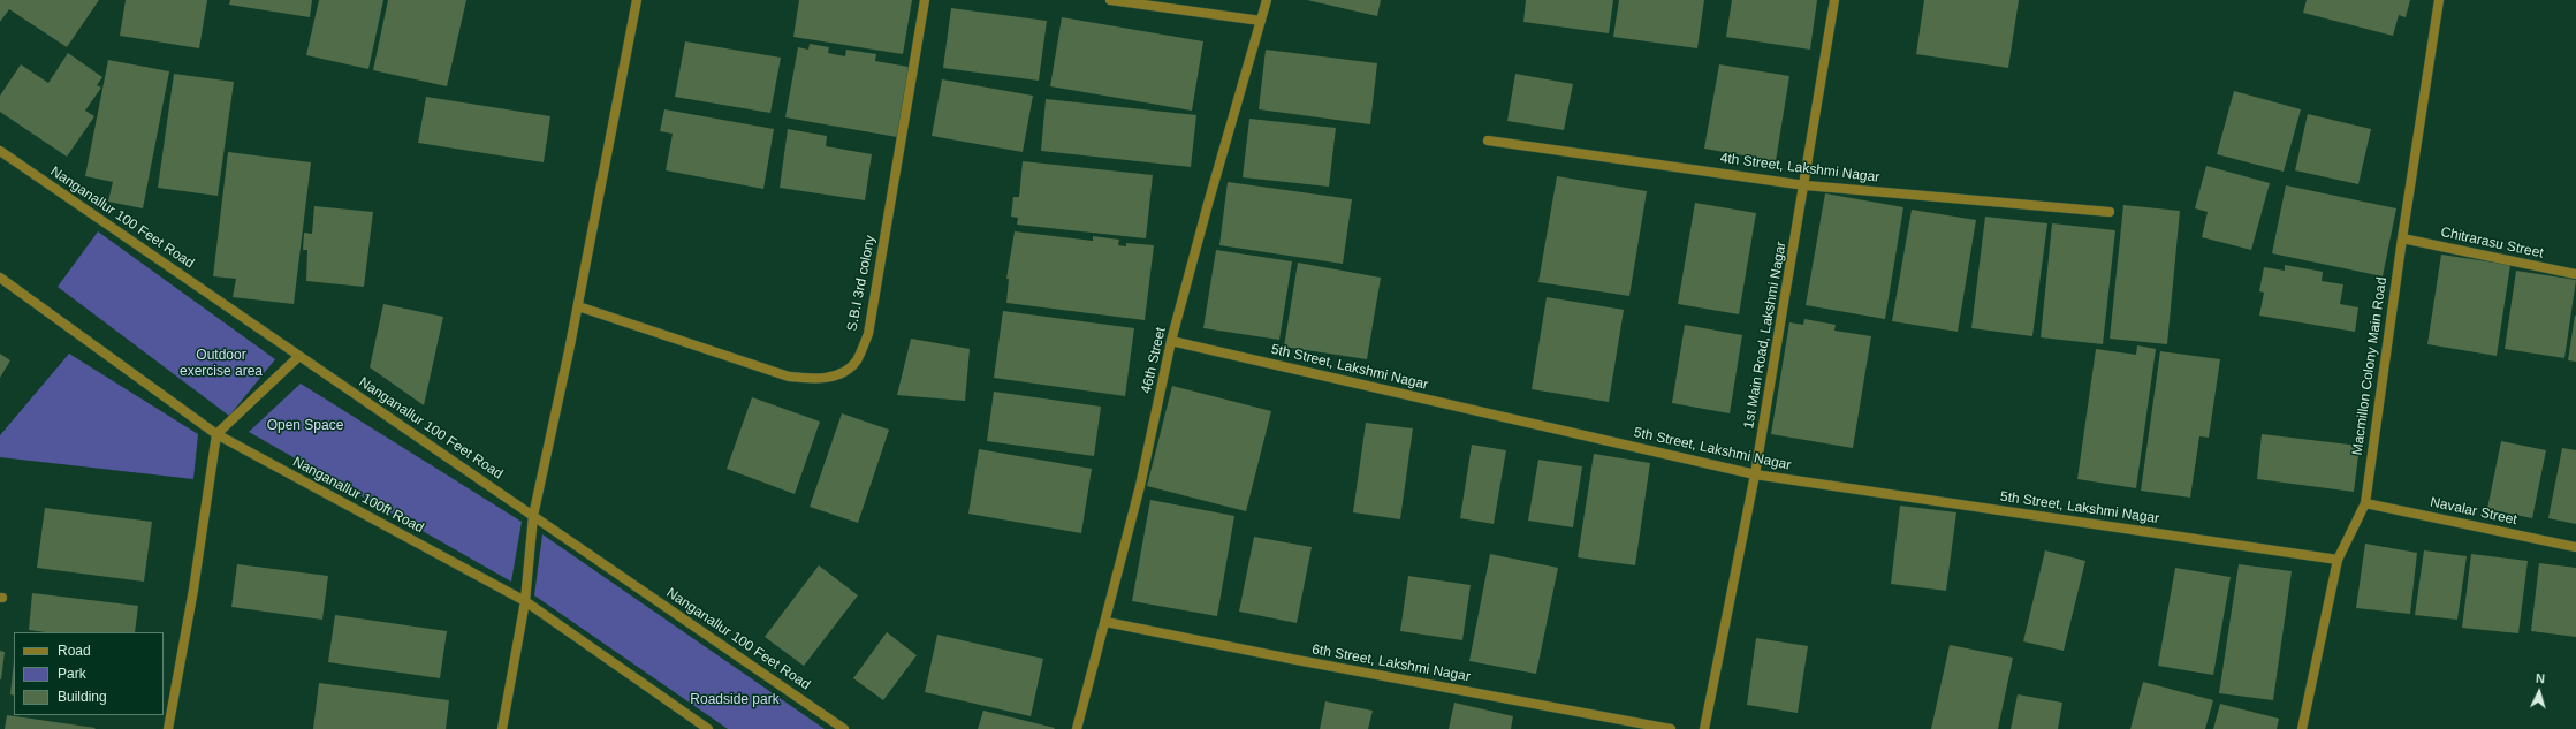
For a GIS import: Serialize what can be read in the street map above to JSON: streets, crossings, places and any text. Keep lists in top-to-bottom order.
{
  "streets": {
    "street": [
      "4th Street, Lakshmi Nagar",
      "Nanganallur 100 Feet Road",
      "Chitrarasu Street",
      "S.B.I 3rd colony",
      "1st Main Road, Lakshmi Nagar",
      "46th Street",
      "Macmillon Colony Main Road",
      "5th Street, Lakshmi Nagar",
      "Nanganallur 100ft Road",
      "Navalar Street",
      "6th Street, Lakshmi Nagar"
    ]
  },
  "crossings": [
    ["4th Street, Lakshmi Nagar", "1st Main Road, Lakshmi Nagar"],
    ["Chitrarasu Street", "Macmillon Colony Main Road"],
    ["1st Main Road, Lakshmi Nagar", "5th Street, Lakshmi Nagar"],
    ["46th Street", "5th Street, Lakshmi Nagar"],
    ["46th Street", "6th Street, Lakshmi Nagar"],
    ["Macmillon Colony Main Road", "5th Street, Lakshmi Nagar"],
    ["Macmillon Colony Main Road", "Navalar Street"]
  ],
  "parks": ["Outdoor exercise area", "Open Space", "Roadside park"],
  "legend": ["Road", "Park", "Building"],
  "north": "top"
}
